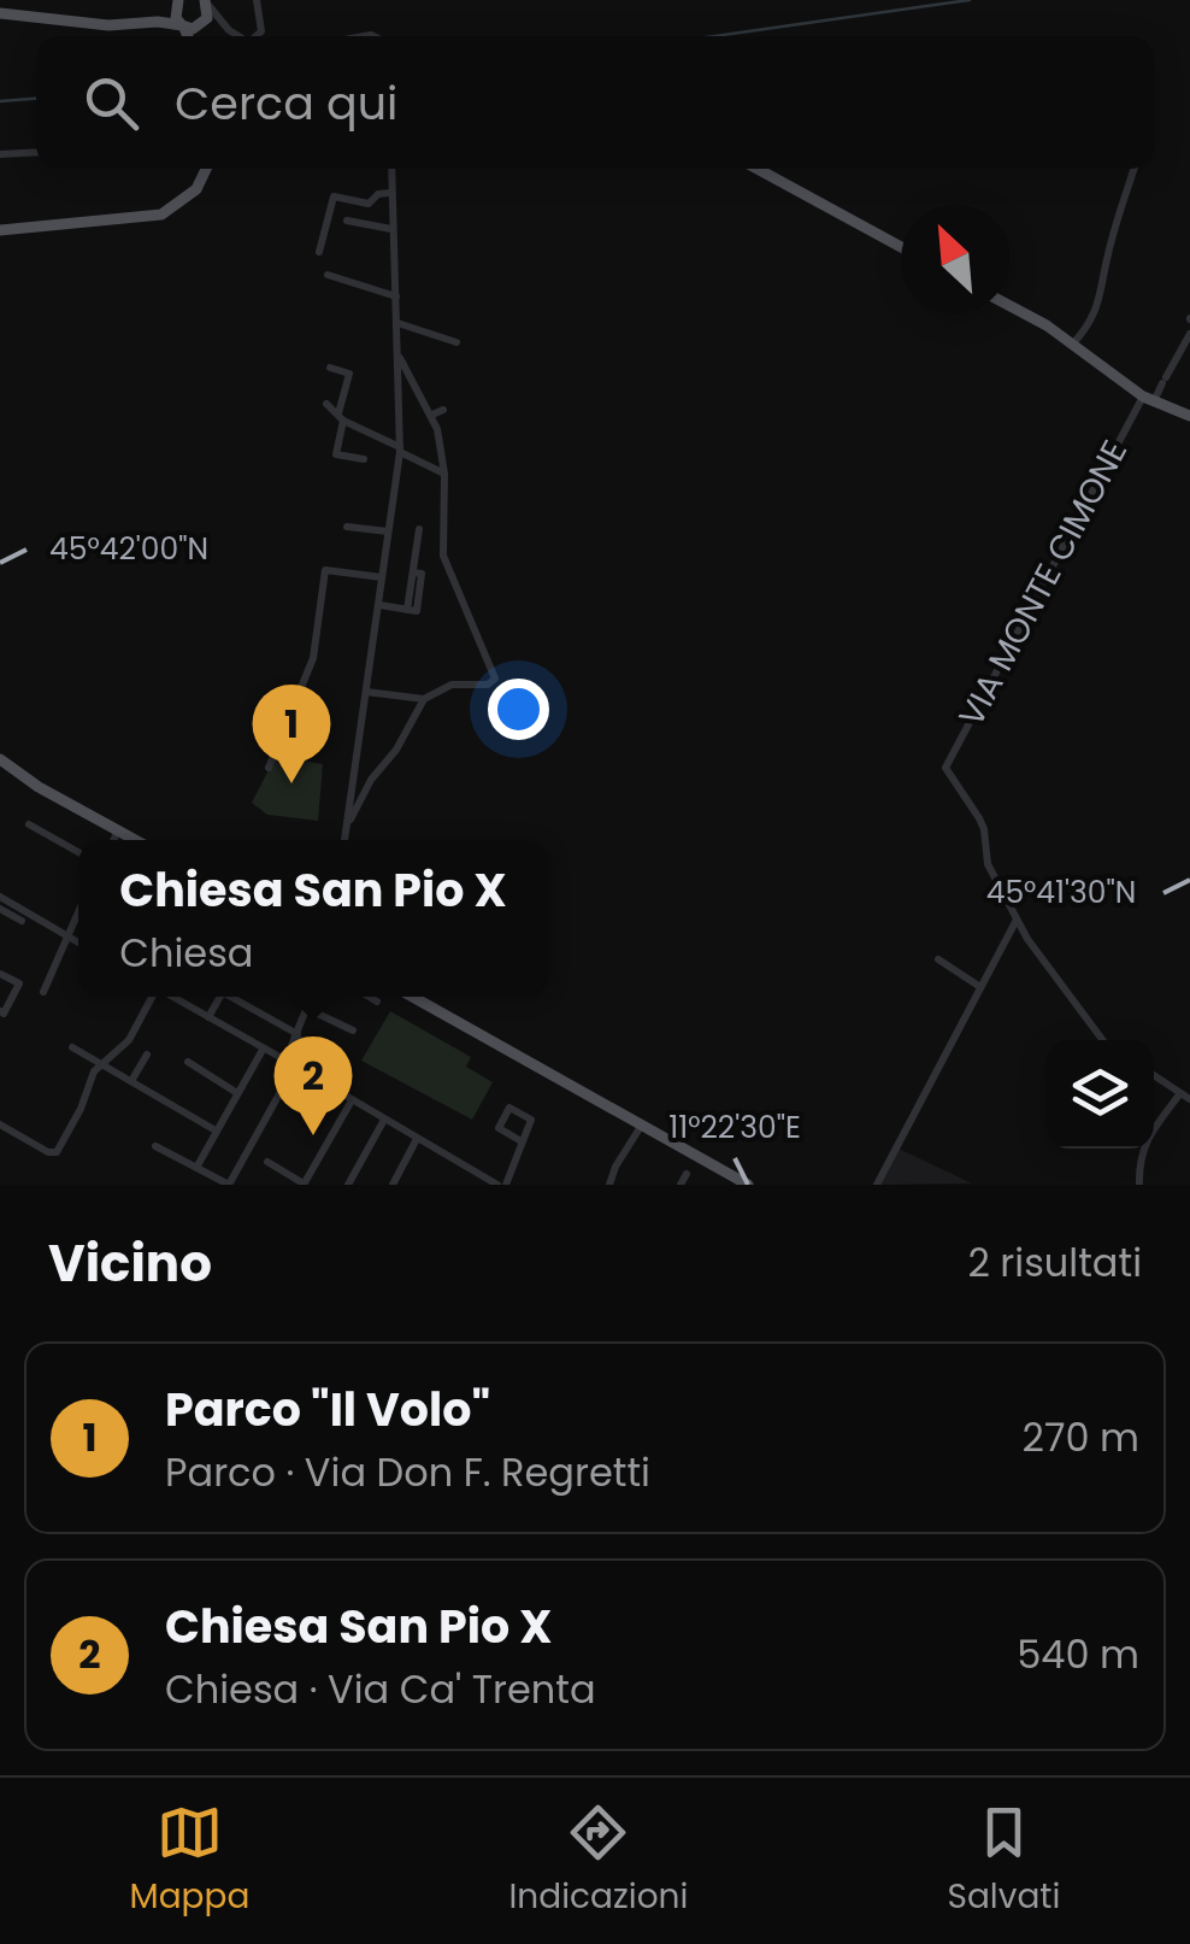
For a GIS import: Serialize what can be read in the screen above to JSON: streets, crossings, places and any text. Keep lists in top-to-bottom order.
{
  "streets": {
    "street": ["VIA MONTE CIMONE"]
  },
  "north": "top left",
  "page": {
    "search": "Cerca qui",
    "pins": ["1", "2"],
    "popup": ["Chiesa San Pio X", "Chiesa"],
    "heading": ["Vicino", "2 risultati"],
    "list": [
      {
        "mark": "1",
        "name": "Parco \"Il Volo\"",
        "note": "Parco · Via Don F. Regretti",
        "value": "270 m"
      },
      {
        "mark": "2",
        "name": "Chiesa San Pio X",
        "note": "Chiesa · Via Ca' Trenta",
        "value": "540 m"
      }
    ],
    "nav": ["Mappa", "Indicazioni", "Salvati"]
  },
  "coordinates": ["45°42'00\"N", "45°41'30\"N", "11°22'30\"E"]
}
